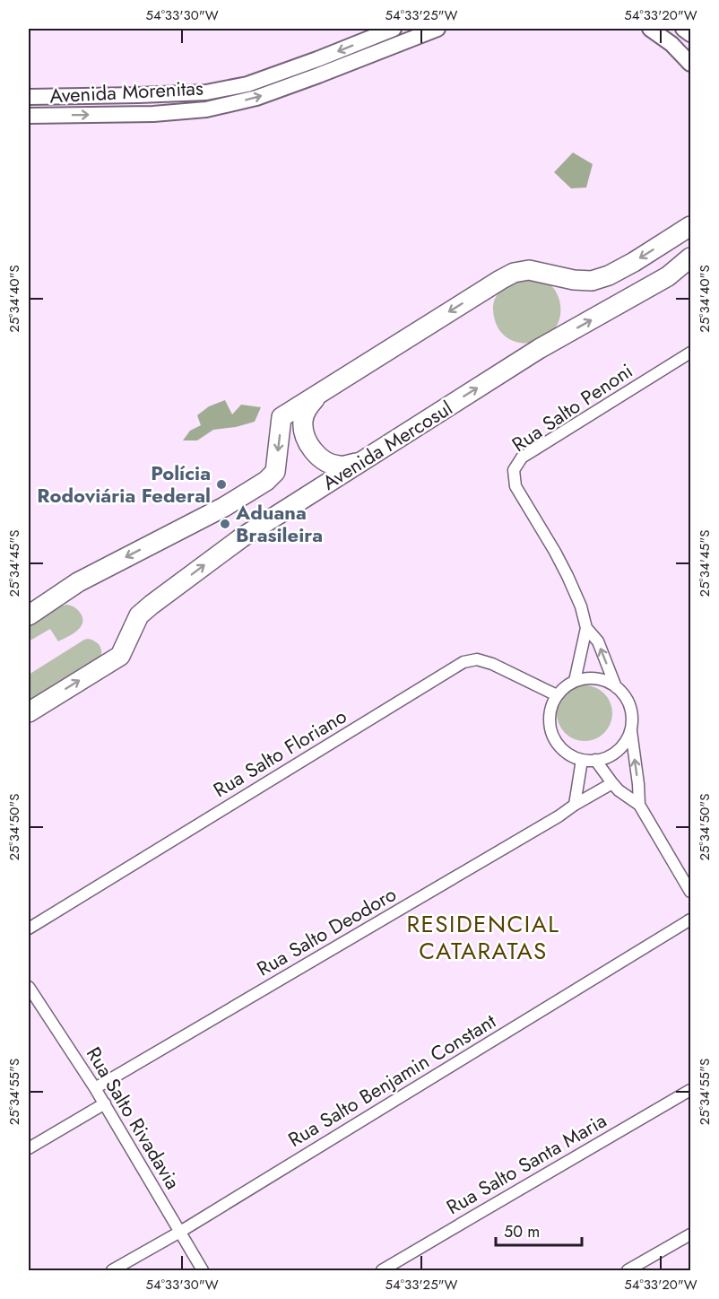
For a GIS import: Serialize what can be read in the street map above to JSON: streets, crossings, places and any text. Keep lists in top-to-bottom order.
{
  "streets": {
    "highway": ["Avenida Mercosul"],
    "main road": ["Avenida Morenitas"],
    "street": [
      "Rua Salto Penoni",
      "Rua Salto Floriano",
      "Rua Salto Deodoro",
      "Rua Salto Benjamin Constant",
      "Rua Salto Rivadavia",
      "Rua Salto Santa Maria"
    ]
  },
  "crossings": [
    ["Rua Salto Penoni", "Rua Salto Floriano"],
    ["Rua Salto Deodoro", "Rua Salto Rivadavia"],
    ["Rua Salto Benjamin Constant", "Rua Salto Rivadavia"]
  ],
  "districts": ["RESIDENCIAL CATARATAS"],
  "places": ["Polícia Rodoviária Federal", "Aduana Brasileira"],
  "scale_bar": "50 m",
  "coordinates": [
    "54°33'30\"W",
    "54°33'25\"W",
    "54°33'20\"W",
    "25°34'40\"S",
    "25°34'45\"S",
    "25°34'50\"S",
    "25°34'55\"S"
  ]
}
